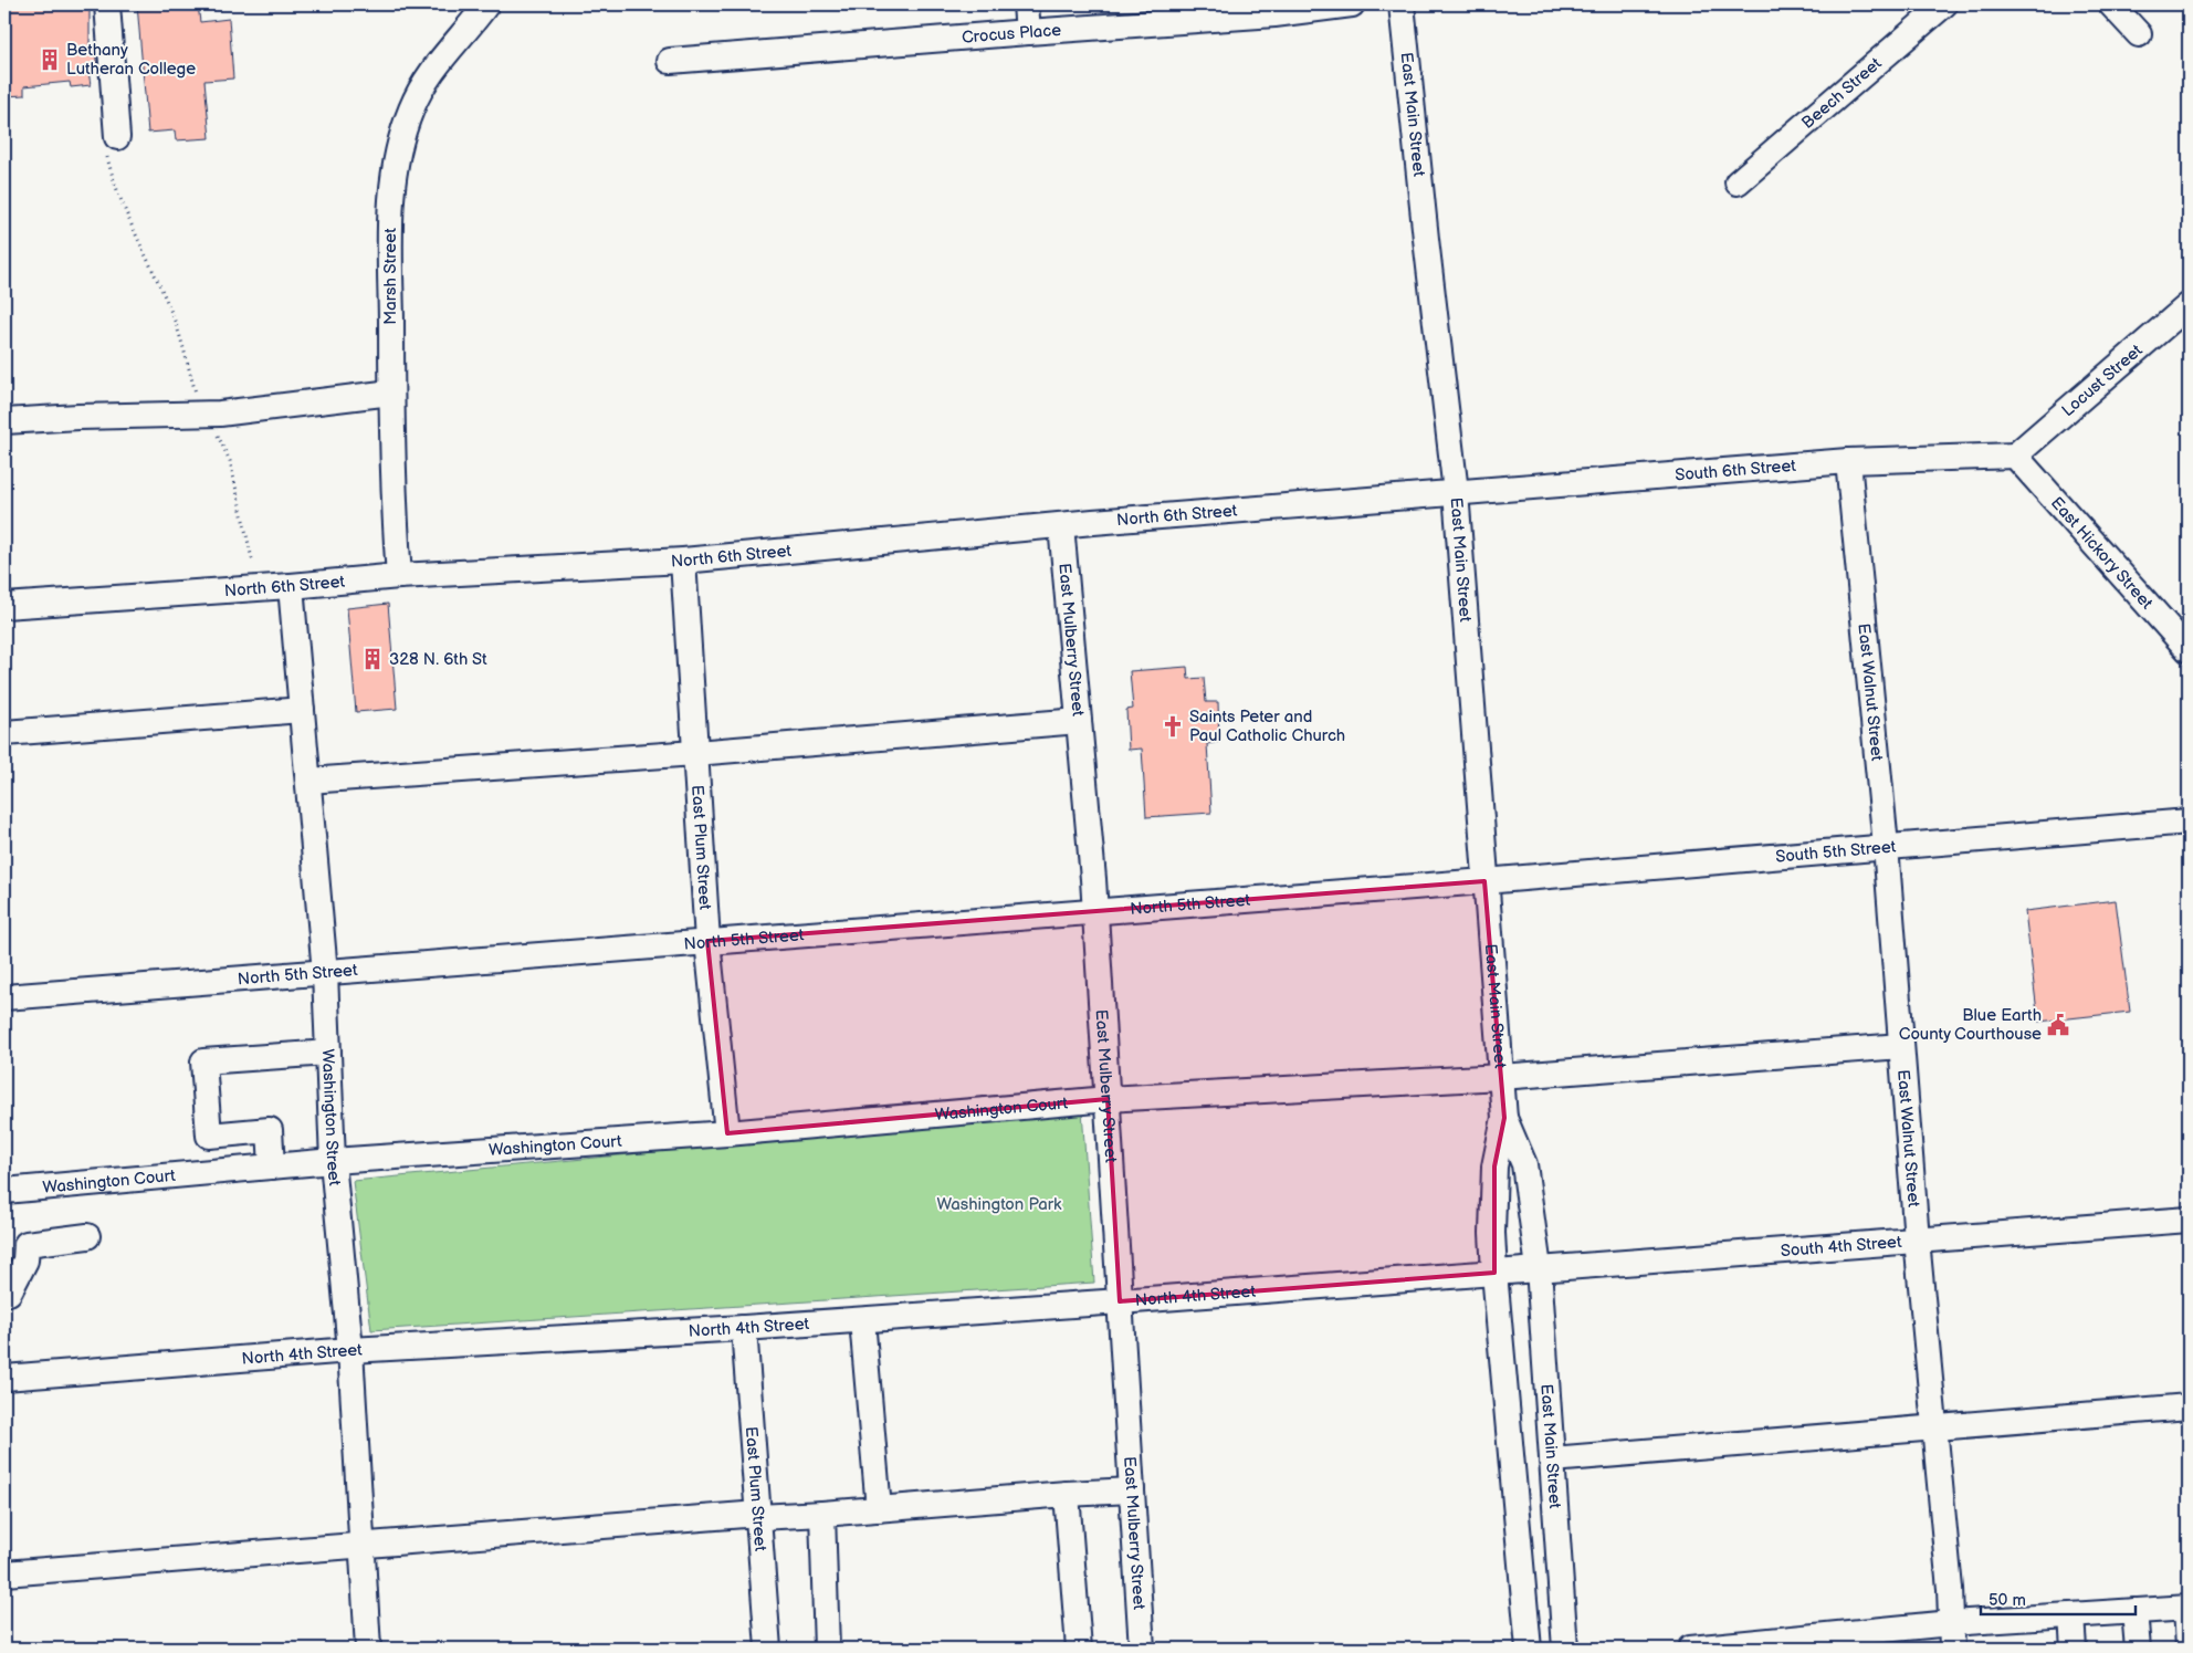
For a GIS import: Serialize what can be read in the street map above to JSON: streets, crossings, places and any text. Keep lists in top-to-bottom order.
{
  "streets": {
    "street": [
      "Crocus Place",
      "Beech Street",
      "East Main Street",
      "Marsh Street",
      "Locust Street",
      "South 6th Street",
      "North 6th Street",
      "East Hickory Street",
      "East Mulberry Street",
      "East Walnut Street",
      "East Plum Street",
      "South 5th Street",
      "North 5th Street",
      "Washington Court",
      "Washington Street",
      "South 4th Street",
      "North 4th Street"
    ]
  },
  "crossings": [
    ["East Main Street", "South 6th Street"],
    ["East Main Street", "North 6th Street"],
    ["East Main Street", "South 5th Street"],
    ["East Main Street", "North 5th Street"],
    ["East Main Street", "Washington Court"],
    ["East Main Street", "South 4th Street"],
    ["East Main Street", "North 4th Street"],
    ["Marsh Street", "North 6th Street"],
    ["Locust Street", "South 6th Street"],
    ["Locust Street", "East Hickory Street"],
    ["South 6th Street", "North 6th Street"],
    ["South 6th Street", "East Hickory Street"],
    ["South 6th Street", "East Walnut Street"],
    ["North 6th Street", "East Mulberry Street"],
    ["North 6th Street", "East Plum Street"],
    ["North 6th Street", "Washington Street"],
    ["East Mulberry Street", "North 5th Street"],
    ["East Mulberry Street", "Washington Court"],
    ["East Mulberry Street", "North 4th Street"],
    ["East Walnut Street", "South 5th Street"],
    ["East Walnut Street", "Washington Court"],
    ["East Walnut Street", "South 4th Street"],
    ["East Plum Street", "North 5th Street"],
    ["East Plum Street", "Washington Court"],
    ["East Plum Street", "North 4th Street"],
    ["South 5th Street", "North 5th Street"],
    ["North 5th Street", "Washington Street"],
    ["Washington Court", "Washington Street"],
    ["Washington Street", "North 4th Street"],
    ["South 4th Street", "North 4th Street"]
  ],
  "parks": ["Washington Park"],
  "places": {
    "building": ["Bethany Lutheran College", "328 N. 6th St"],
    "church": ["Saints Peter and Paul Catholic Church"],
    "public building": ["Blue Earth County Courthouse"]
  },
  "scale_bar": "50 m"
}
